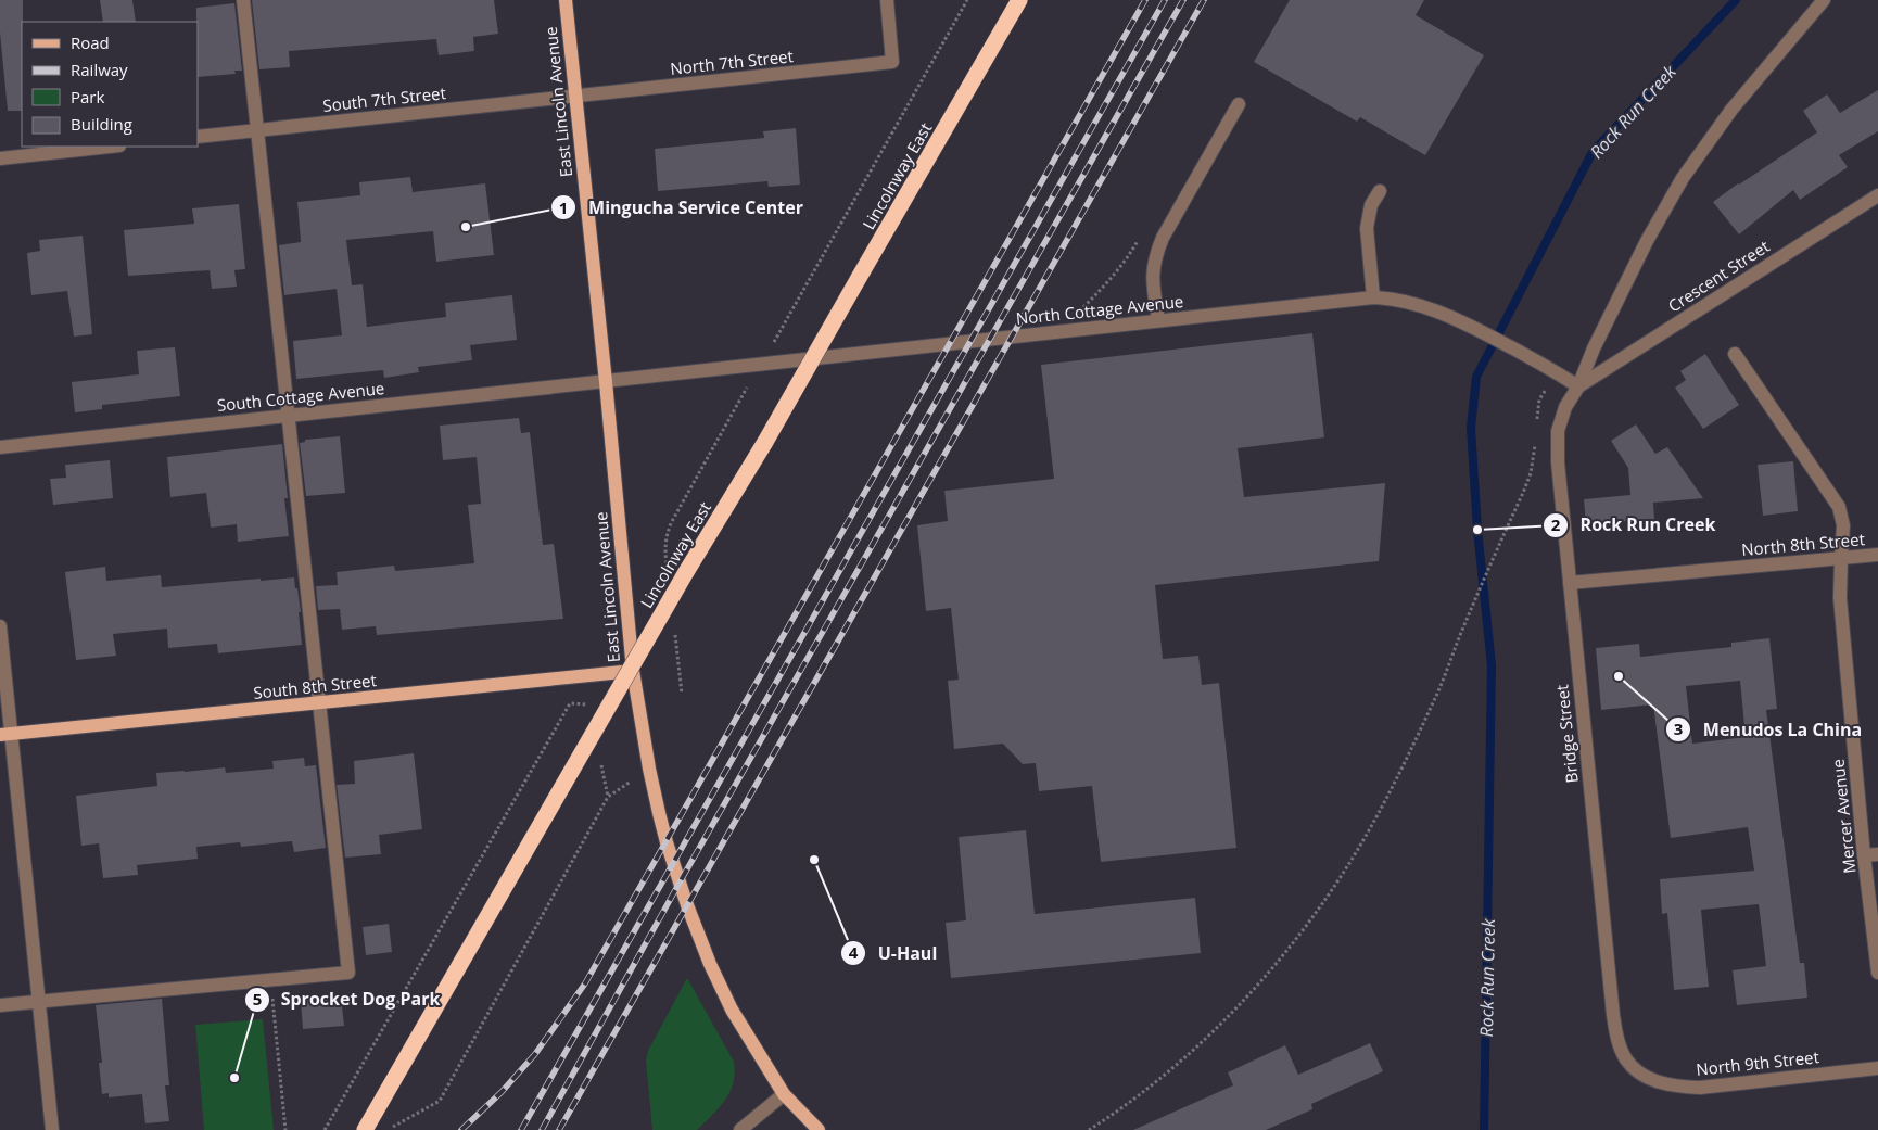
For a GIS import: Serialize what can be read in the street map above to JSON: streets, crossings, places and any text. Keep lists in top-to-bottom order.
{
  "streets": {
    "highway": ["Lincolnway East"],
    "main road": ["East Lincoln Avenue", "South 8th Street"],
    "street": [
      "North 7th Street",
      "South 7th Street",
      "Crescent Street",
      "North Cottage Avenue",
      "South Cottage Avenue",
      "North 8th Street",
      "Bridge Street",
      "Mercer Avenue",
      "North 9th Street"
    ]
  },
  "crossings": [
    ["North 7th Street", "South 7th Street"],
    ["North 7th Street", "East Lincoln Avenue"],
    ["South 7th Street", "East Lincoln Avenue"],
    ["East Lincoln Avenue", "North Cottage Avenue"],
    ["East Lincoln Avenue", "South Cottage Avenue"],
    ["East Lincoln Avenue", "South 8th Street"],
    ["Crescent Street", "North Cottage Avenue"],
    ["Crescent Street", "Bridge Street"],
    ["North Cottage Avenue", "South Cottage Avenue"],
    ["North Cottage Avenue", "Bridge Street"],
    ["North 8th Street", "Bridge Street"],
    ["North 8th Street", "Mercer Avenue"],
    ["Bridge Street", "North 9th Street"]
  ],
  "water": ["Rock Run Creek"],
  "places": [
    "Mingucha Service Center",
    "Rock Run Creek",
    "Menudos La China",
    "U-Haul",
    "Sprocket Dog Park"
  ],
  "legend": [
    "Road",
    "Railway",
    "Park",
    "Building"
  ]
}
